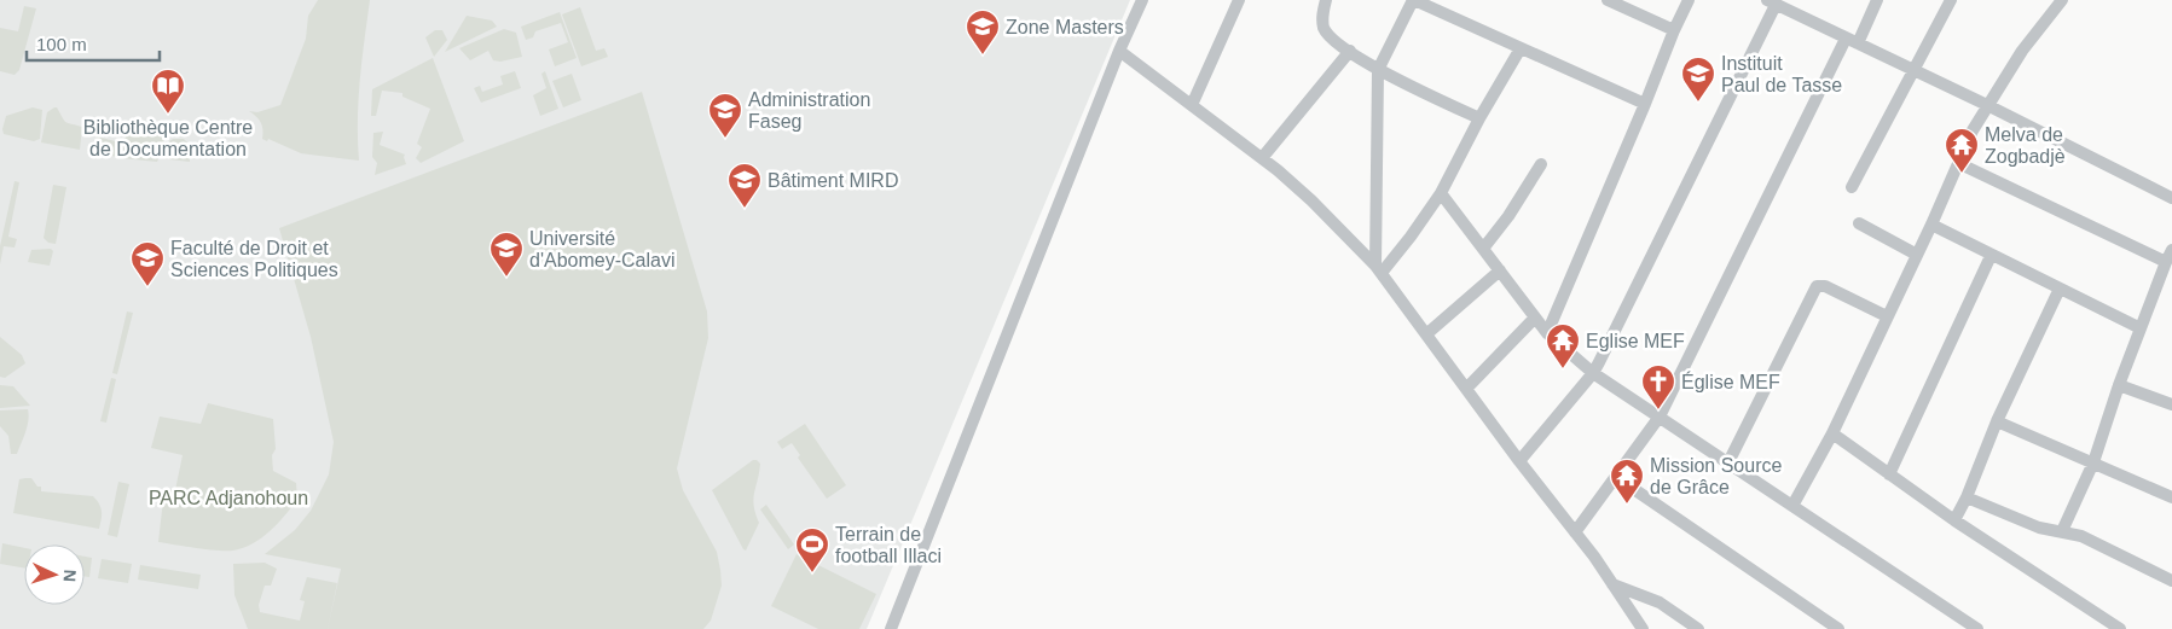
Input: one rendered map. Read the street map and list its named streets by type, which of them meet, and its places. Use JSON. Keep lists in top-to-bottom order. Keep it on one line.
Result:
{"parks":["PARC Adjanohoun"],"places":{"school or university":["Zone Masters","Instituit Paul de Tasse","Administration Faseg","Bâtiment MIRD","Université d'Abomey-Calavi","Faculté de Droit et Sciences Politiques"],"library":["Bibliothèque Centre de Documentation"],"temple":["Melva de Zogbadjè","Eglise MEF","Mission Source de Grâce"],"church":["Église MEF"],"sports":["Terrain de football Illaci"]},"scale_bar":"100 m","north":"right"}
